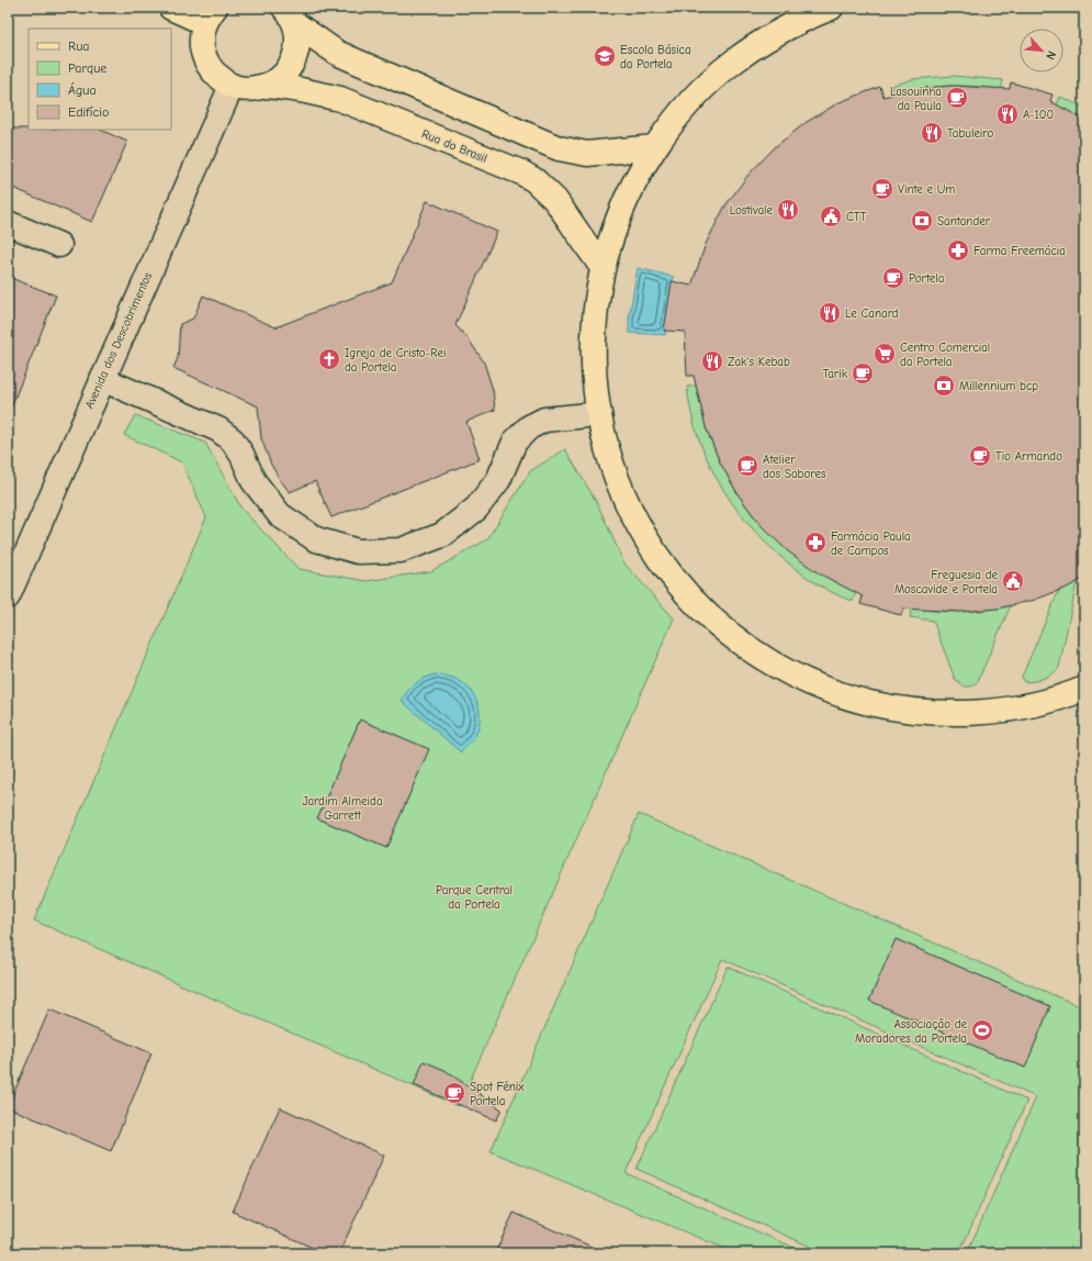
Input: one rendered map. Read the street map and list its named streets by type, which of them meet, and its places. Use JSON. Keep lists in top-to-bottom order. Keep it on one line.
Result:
{"streets":{"main road":["Rua do Brasil"],"street":["Avenida dos Descobrimentos"]},"crossings":[["Rua do Brasil","Avenida dos Descobrimentos"]],"parks":["Jardim Almeida Garrett","Parque Central da Portela"],"places":{"school or university":["Escola Básica da Portela"],"cafe":["Lasouinha da Paula","Vinte e Um","Portela","Tarik","Tio Armando","Atelier dos Sabores","Spot Fénix Portela"],"restaurant":["A-100","Tabuleiro","Lostivale","Le Canard","Zak's Kebab"],"public building":["CTT","Freguesia de Moscavide e Portela"],"bank":["Santander","Millennium bcp"],"pharmacy":["Farma Freemácia","Farmácia Paula de Campos"],"supermarket":["Centro Comercial da Portela"],"church":["Igreja de Cristo-Rei da Portela"],"sports":["Associação de Moradores da Portela"]},"legend":["Rua","Parque","Água","Edifício"],"north":"bottom right"}
